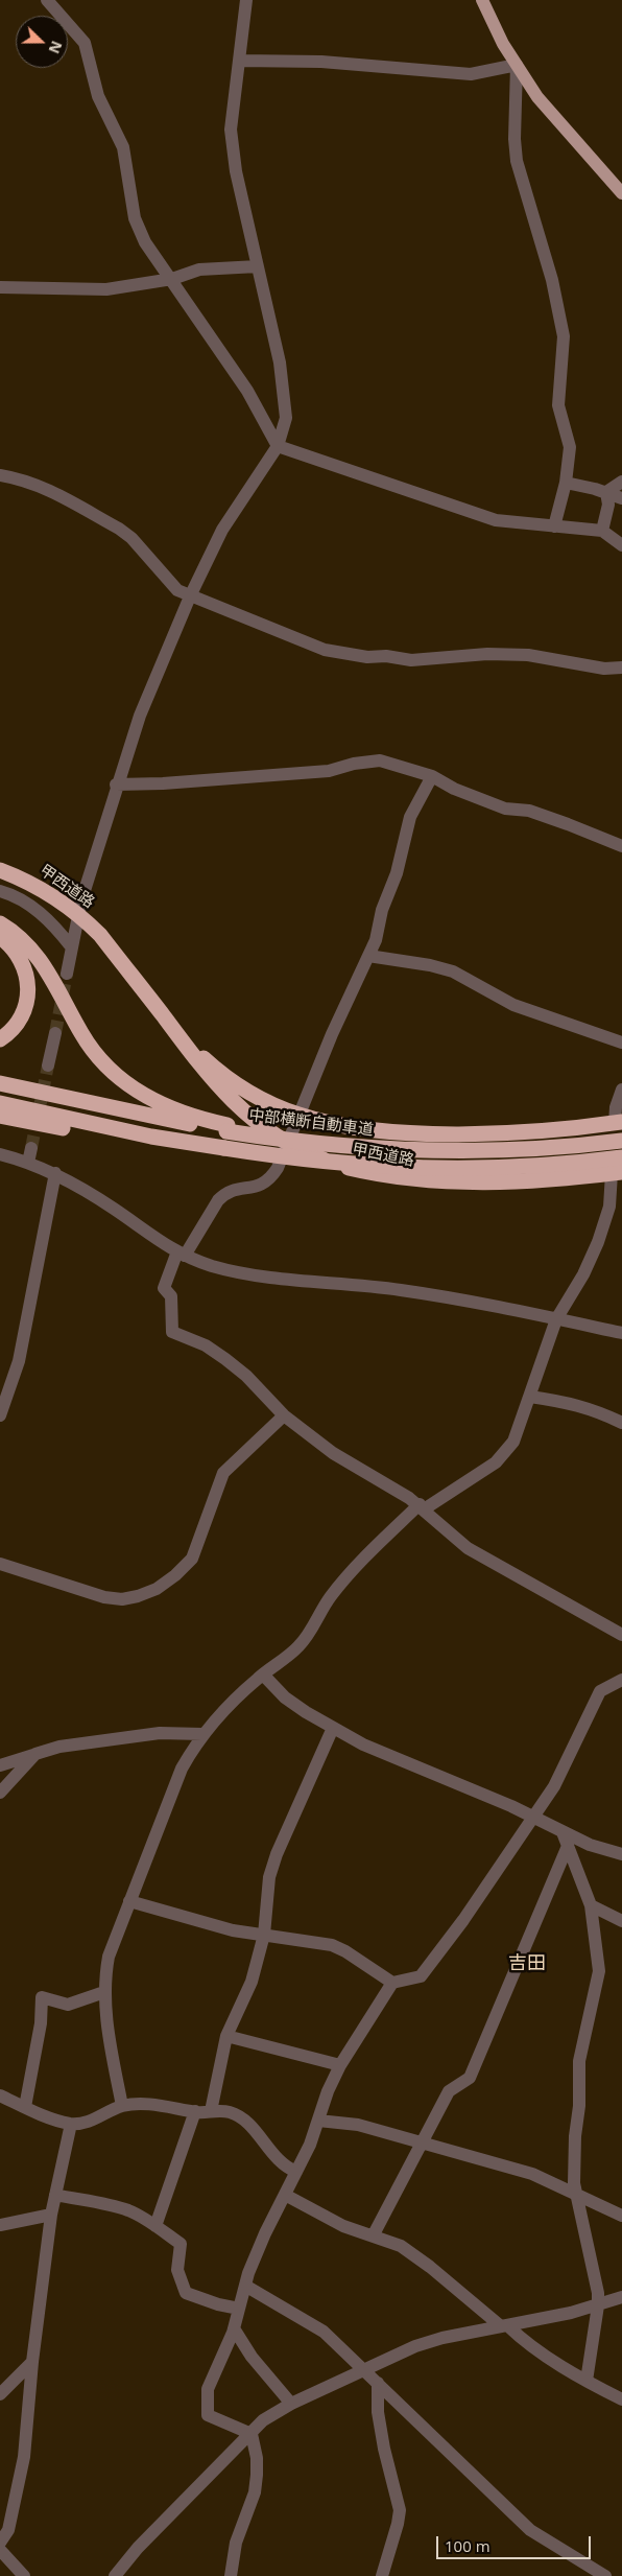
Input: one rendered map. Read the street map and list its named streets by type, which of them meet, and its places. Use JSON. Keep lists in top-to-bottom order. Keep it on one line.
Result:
{"streets":{"highway":["甲西道路","中部横断自動車道"]},"districts":["吉田"],"scale_bar":"100 m","north":"right"}
